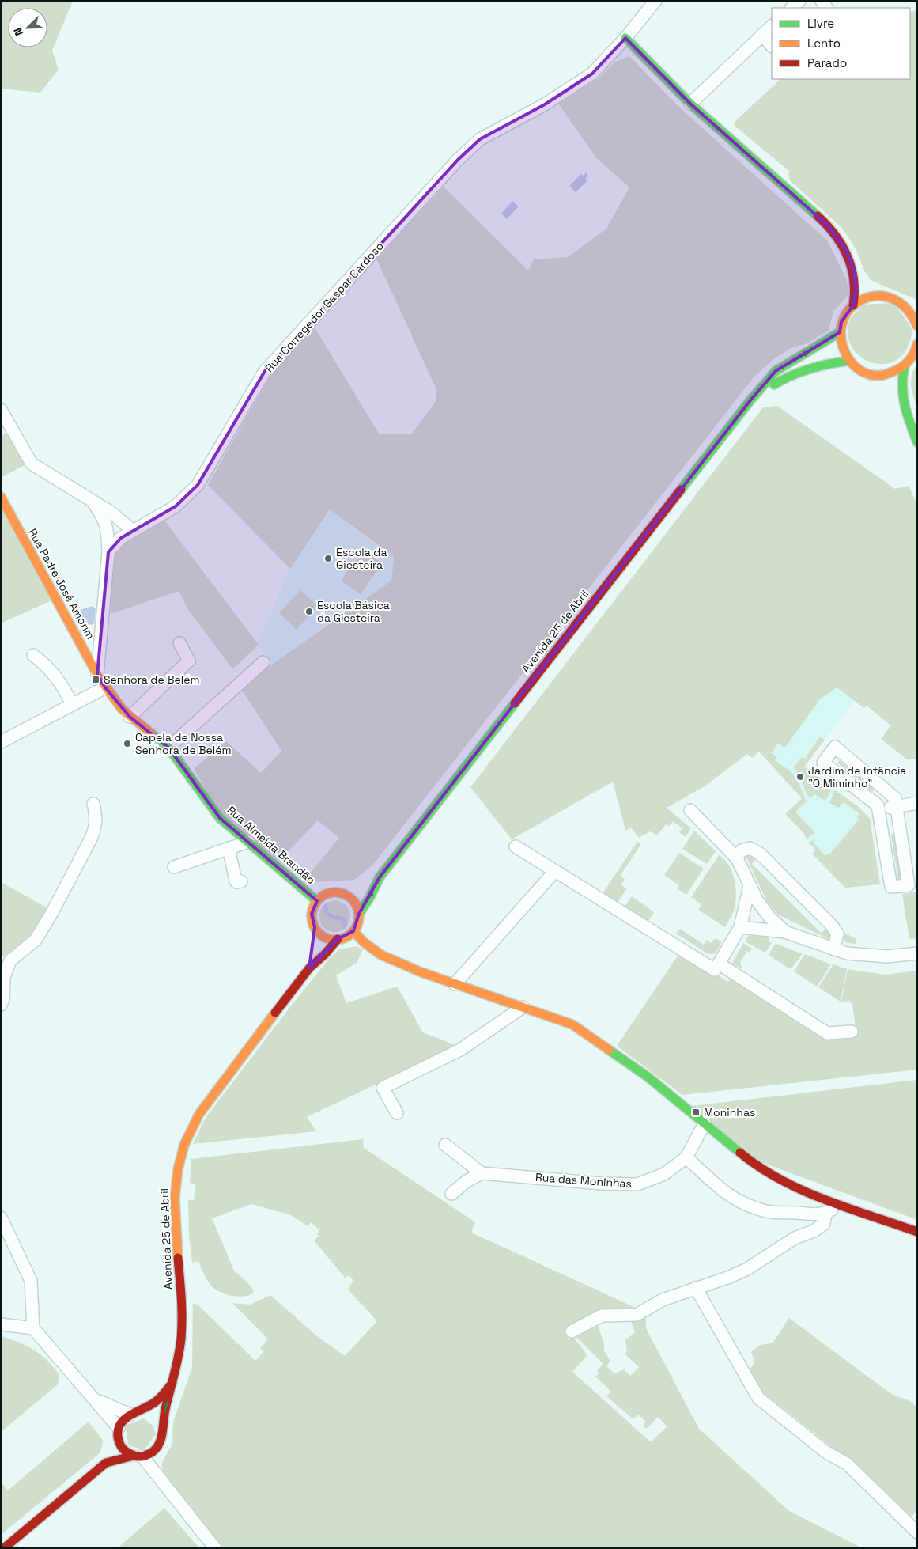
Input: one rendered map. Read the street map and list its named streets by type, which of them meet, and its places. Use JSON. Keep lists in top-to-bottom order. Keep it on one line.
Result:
{"streets":{"main road":["Rua Padre José Amorim","Avenida 25 de Abril","Rua Almeida Brandão"],"street":["Rua Corregedor Gaspar Cardoso","Rua das Moninhas"]},"crossings":[["Rua Padre José Amorim","Rua Almeida Brandão"],["Avenida 25 de Abril","Rua Almeida Brandão"]],"places":{"other":["Escola da Giesteira","Escola Básica da Giesteira","Capela de Nossa Senhora de Belém","Jardim de Infância \"O Miminho\""],"transit":["Senhora de Belém","Moninhas"]},"legend":["Livre","Lento","Parado"],"north":"bottom left"}
